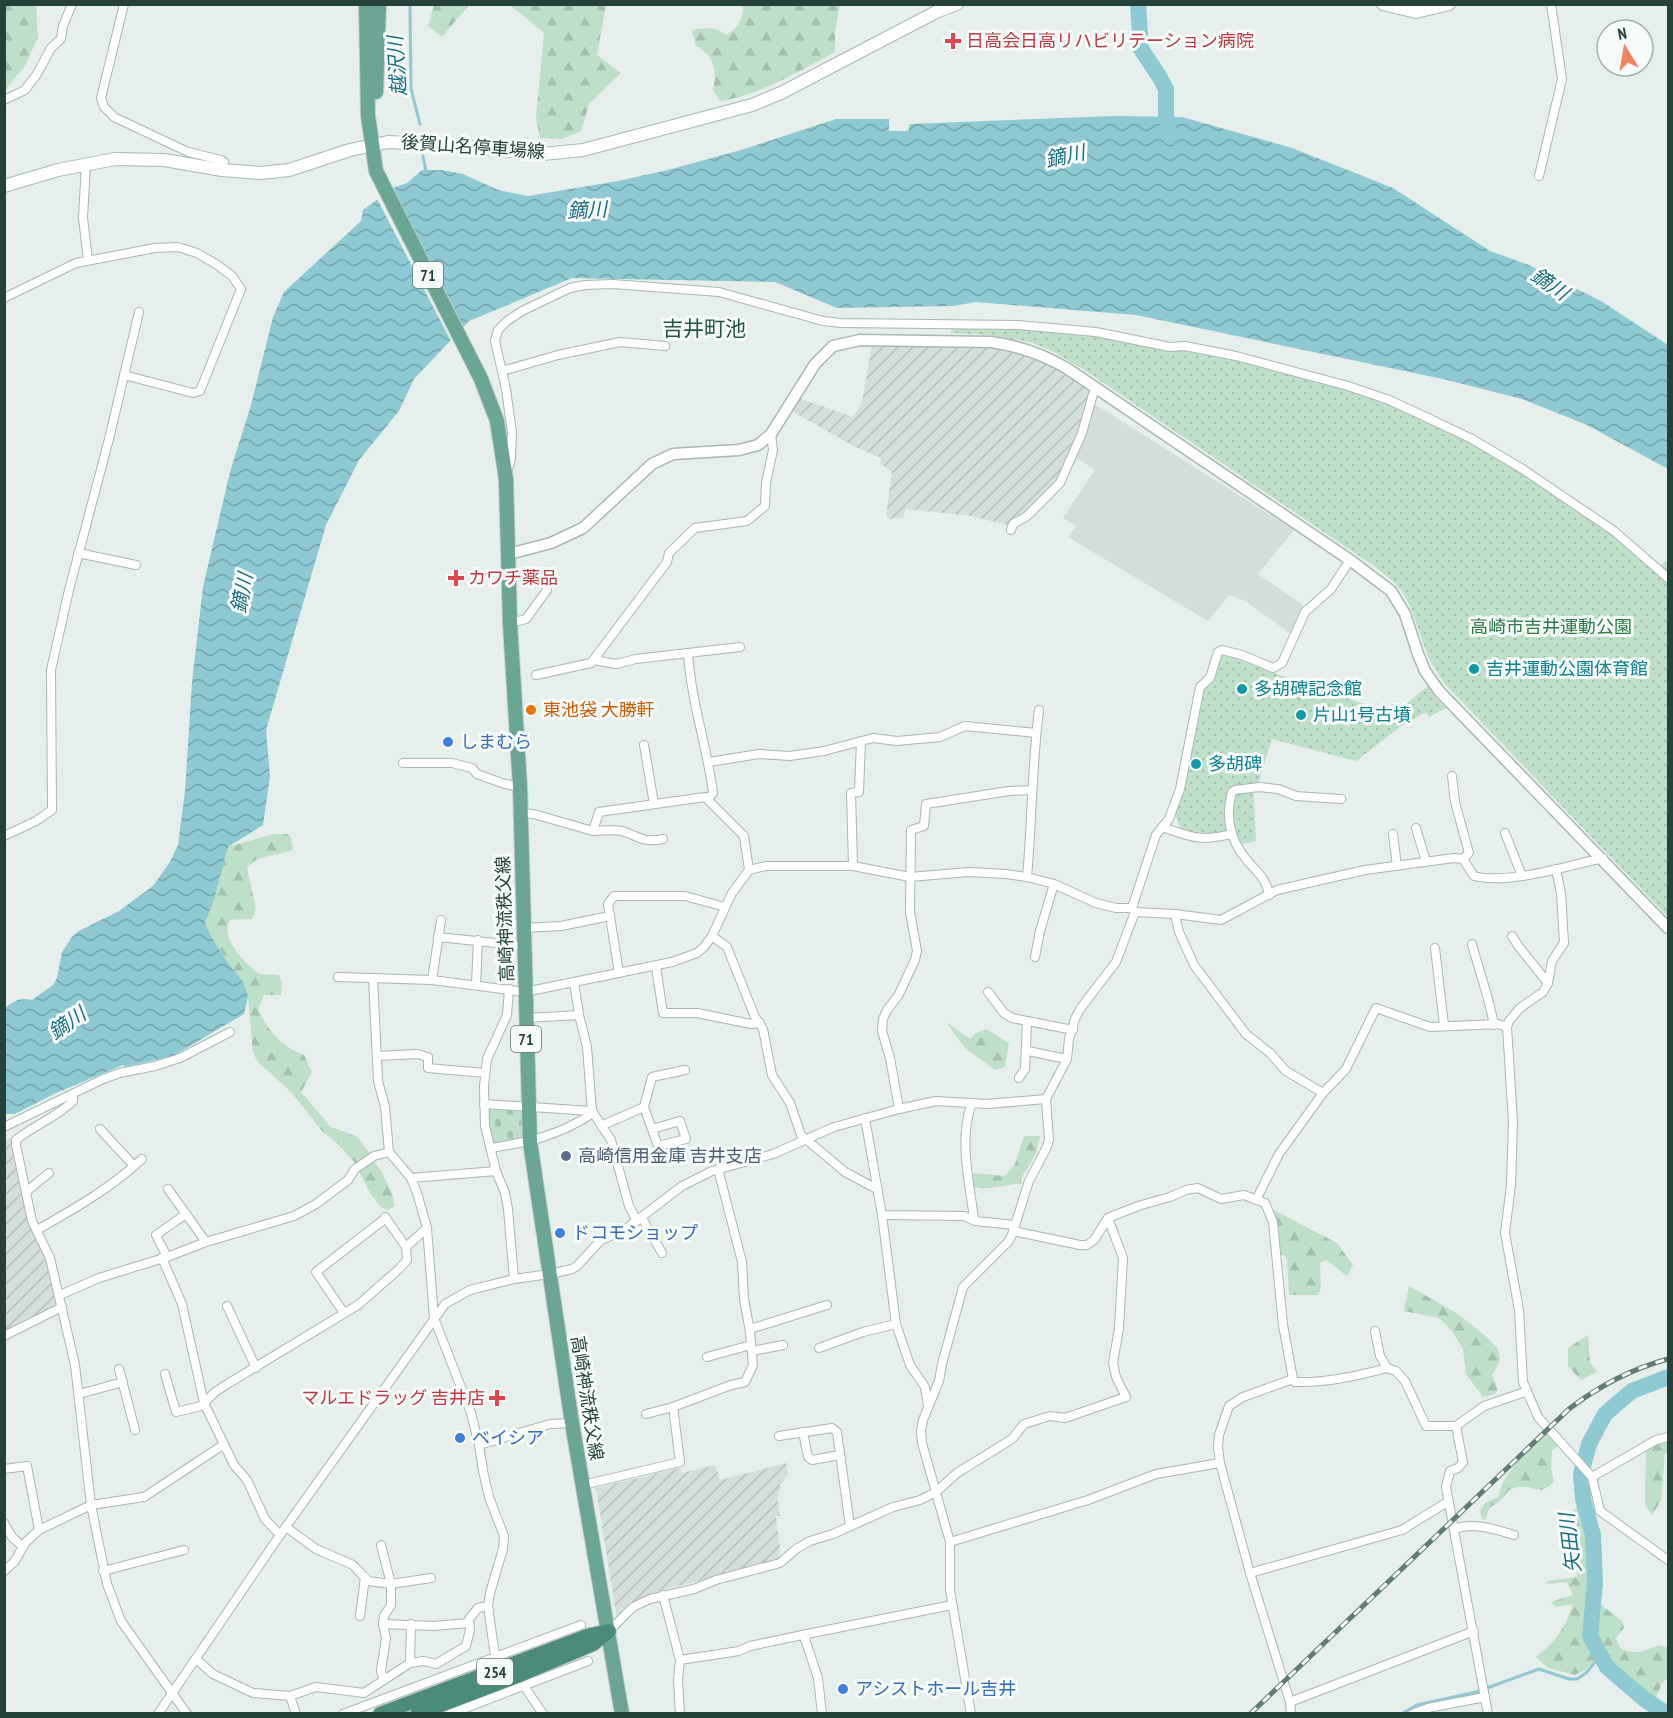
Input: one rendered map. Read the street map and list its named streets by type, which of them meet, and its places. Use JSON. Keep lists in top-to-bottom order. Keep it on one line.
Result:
{"streets":{"highway":["254"],"main road":["後賀山名停車場線","71","高崎神流秩父線"]},"crossings":[["後賀山名停車場線","高崎神流秩父線"],["高崎神流秩父線","254"]],"districts":["吉井町池"],"water":["越沢川","鏑川","矢田川"],"parks":["高崎市吉井運動公園"],"places":{"health":["日高会日高リハビリテーション病院","カワチ薬品","マルエドラッグ 吉井店"],"other":["吉井運動公園体育館","多胡碑記念館","東池袋 大勝軒","片山1号古墳","しまむら","多胡碑","高崎信用金庫 吉井支店","ドコモショップ","ベイシア","アシストホール吉井"]},"north":"top"}
